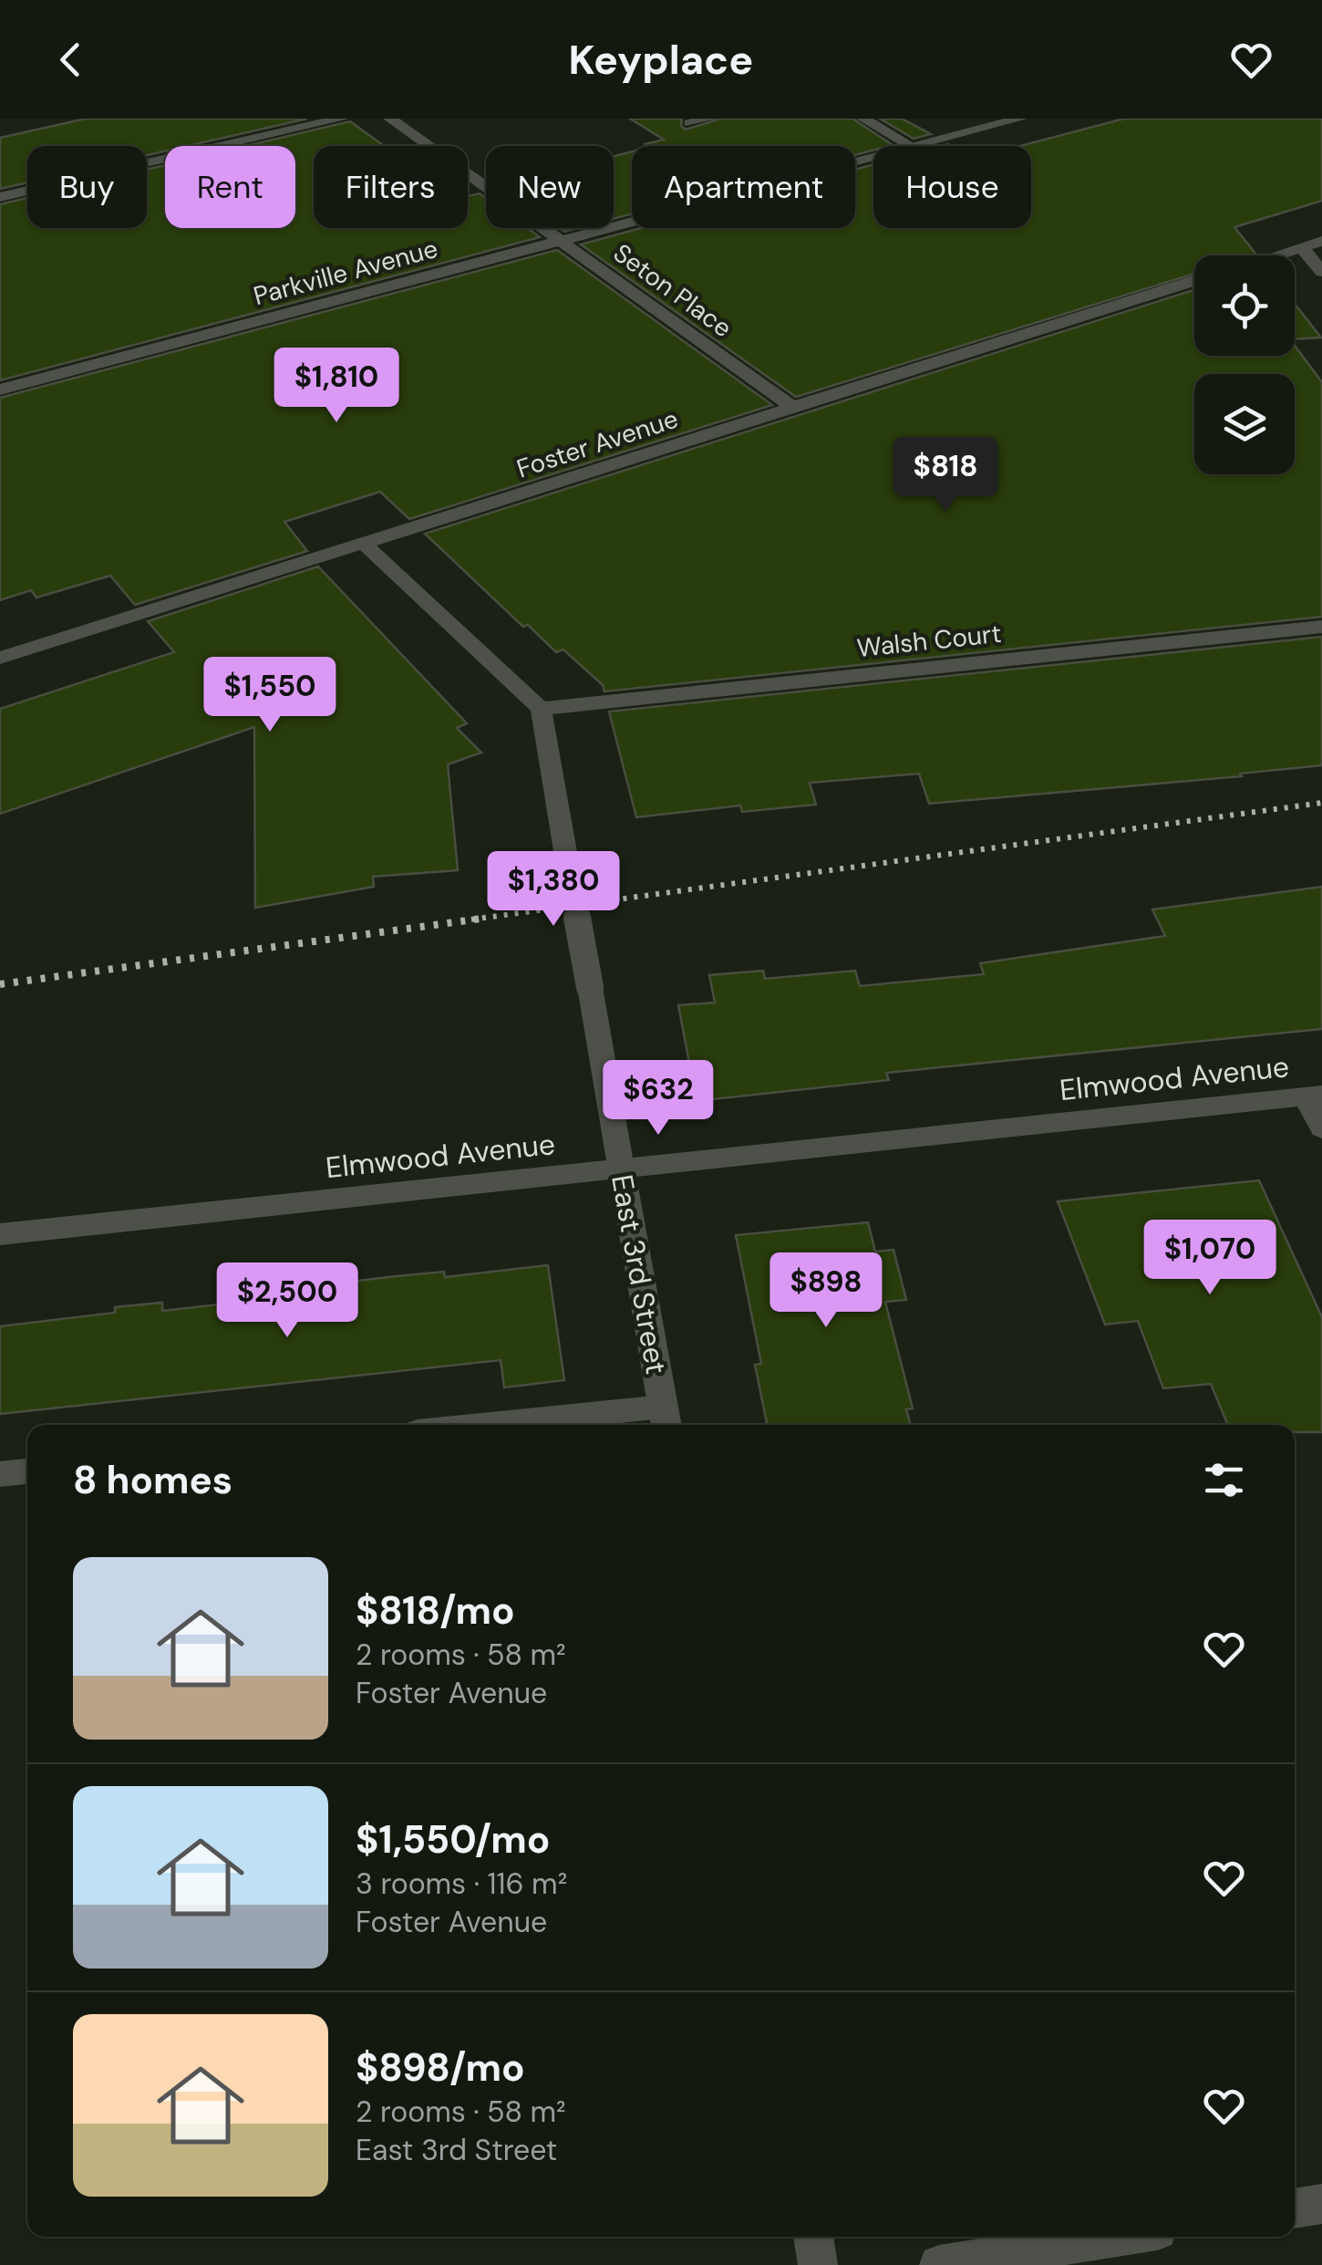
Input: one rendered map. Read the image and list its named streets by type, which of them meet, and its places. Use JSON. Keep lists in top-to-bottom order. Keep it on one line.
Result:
{"streets":{"street":["Parkville Avenue","Seton Place","Foster Avenue","Walsh Court","Elmwood Avenue","East 3rd Street"]},"crossings":[["Parkville Avenue","Seton Place"],["Seton Place","Foster Avenue"],["Walsh Court","East 3rd Street"],["Elmwood Avenue","East 3rd Street"]],"page":{"header":"Keyplace","chip":["Buy","Rent","Filters","New","Apartment","House"],"price":["$1,810","$818","$1,550","$1,380","$632","$1,070","$898","$2,500"],"heading":"8 homes","list":[{"name":"$818/mo","note":"2 rooms · 58 m² · Foster Avenue"},{"name":"$1,550/mo","note":"3 rooms · 116 m² · Foster Avenue"},{"name":"$898/mo","note":"2 rooms · 58 m² · East 3rd Street"}]}}
